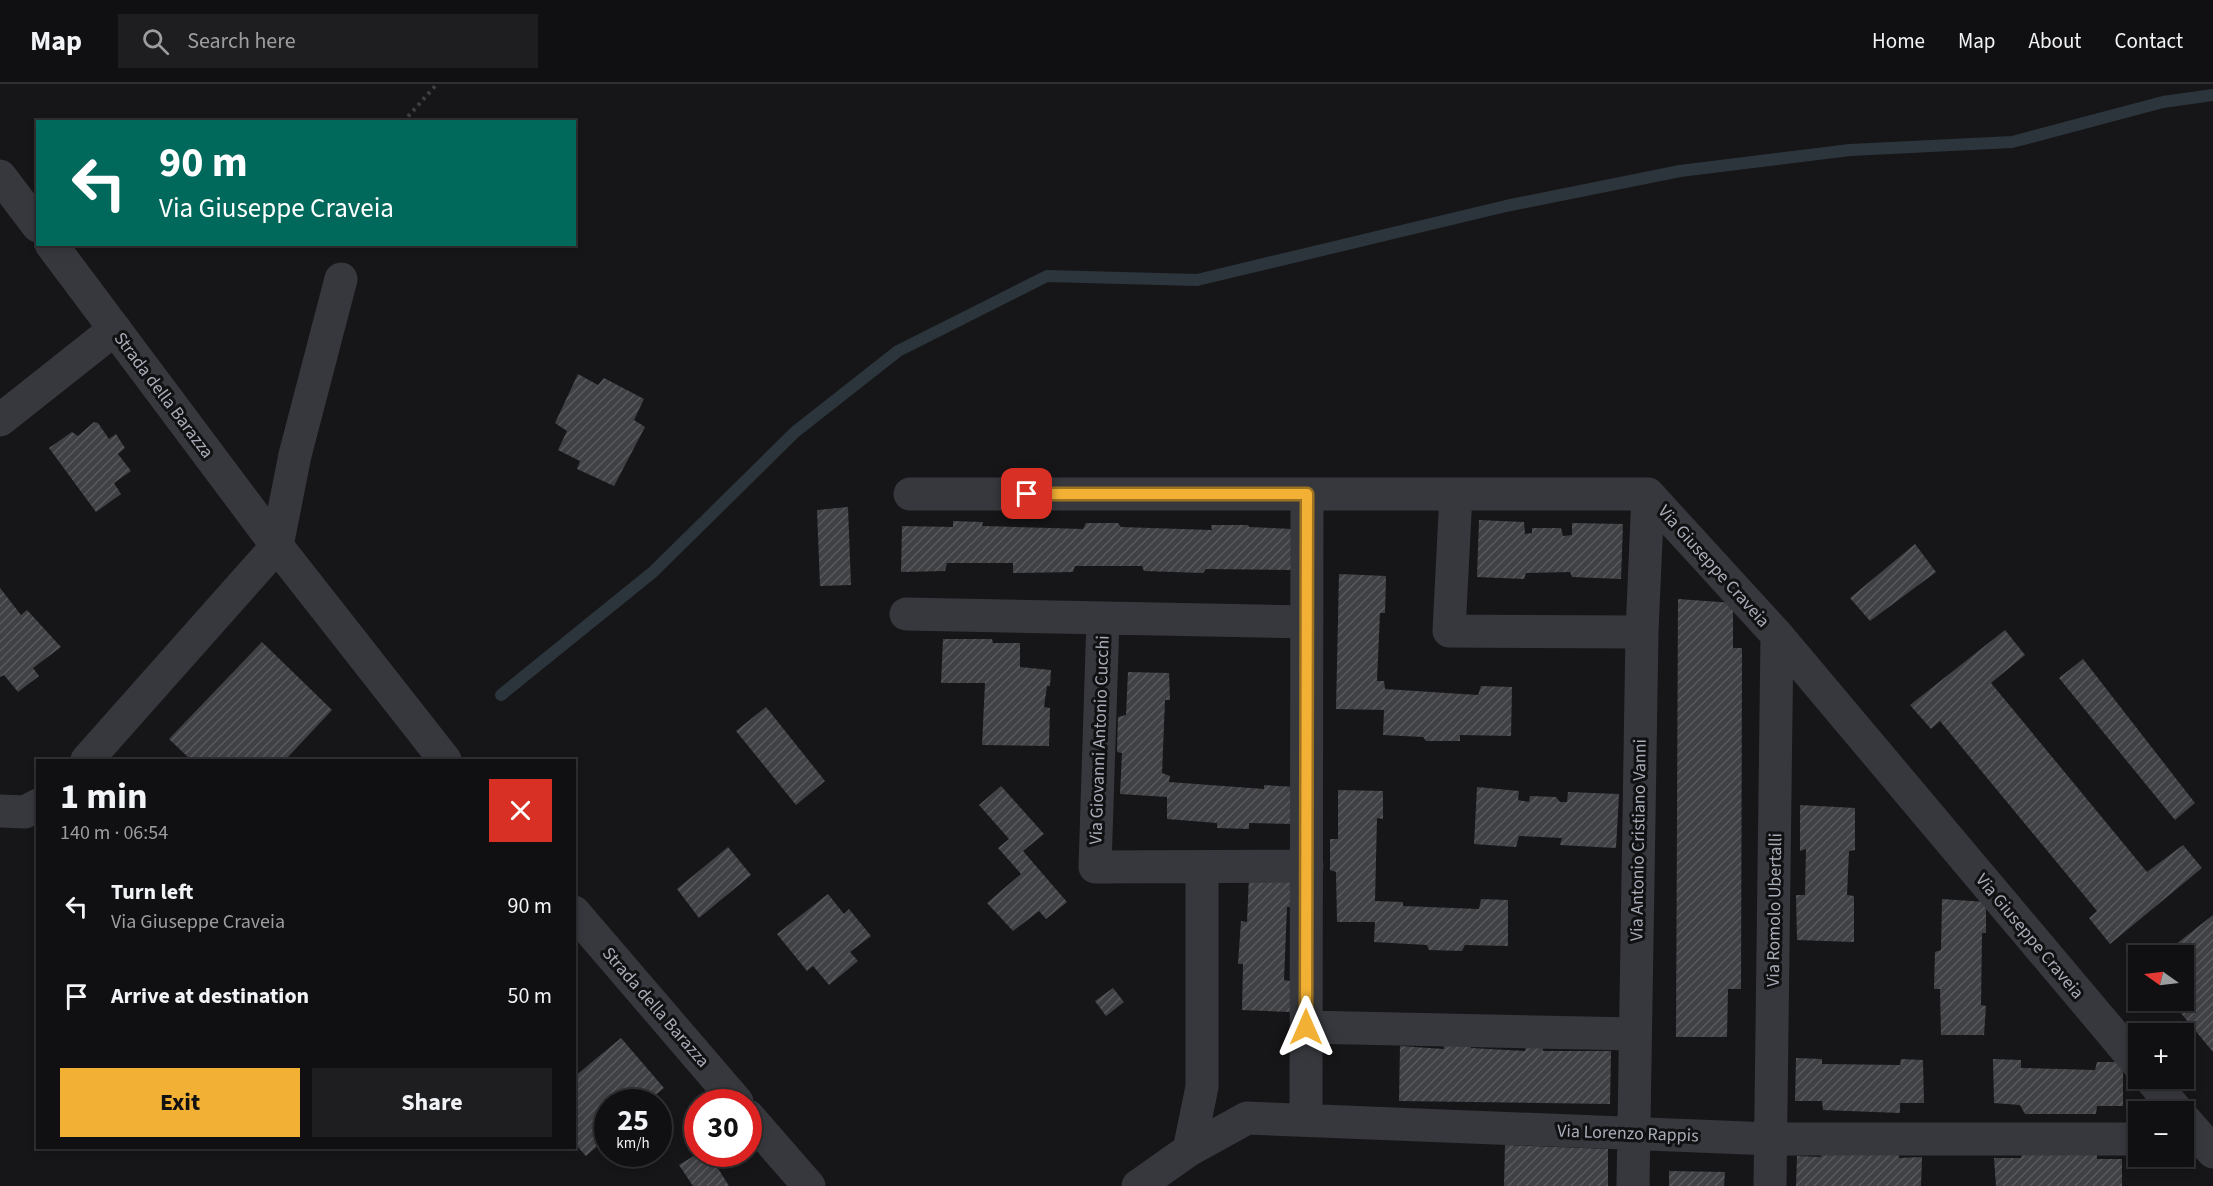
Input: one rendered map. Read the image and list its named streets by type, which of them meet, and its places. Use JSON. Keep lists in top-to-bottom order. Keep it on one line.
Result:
{"streets":{"street":["Strada della Barazza","Via Giuseppe Craveia","Via Giovanni Antonio Cucchi","Via Antonio Cristiano Vanni","Via Romolo Ubertalli","Via Lorenzo Rappis"]},"crossings":[["Via Giuseppe Craveia","Via Antonio Cristiano Vanni"],["Via Giuseppe Craveia","Via Romolo Ubertalli"],["Via Antonio Cristiano Vanni","Via Lorenzo Rappis"],["Via Romolo Ubertalli","Via Lorenzo Rappis"]],"north":"left","page":{"header":"Map","search":"Search here","nav":["Home","Map","About","Contact"],"turn":["90 m","Via Giuseppe Craveia"],"heading":["1 min","140 m · 06:54"],"list":[{"name":"Turn left","note":"Via Giuseppe Craveia","value":"90 m"},{"name":"Arrive at destination","value":"50 m"}],"map_buttons":["+","−"],"buttons":["Exit","Share"],"speed":"25 km/h","limit":"30"}}
